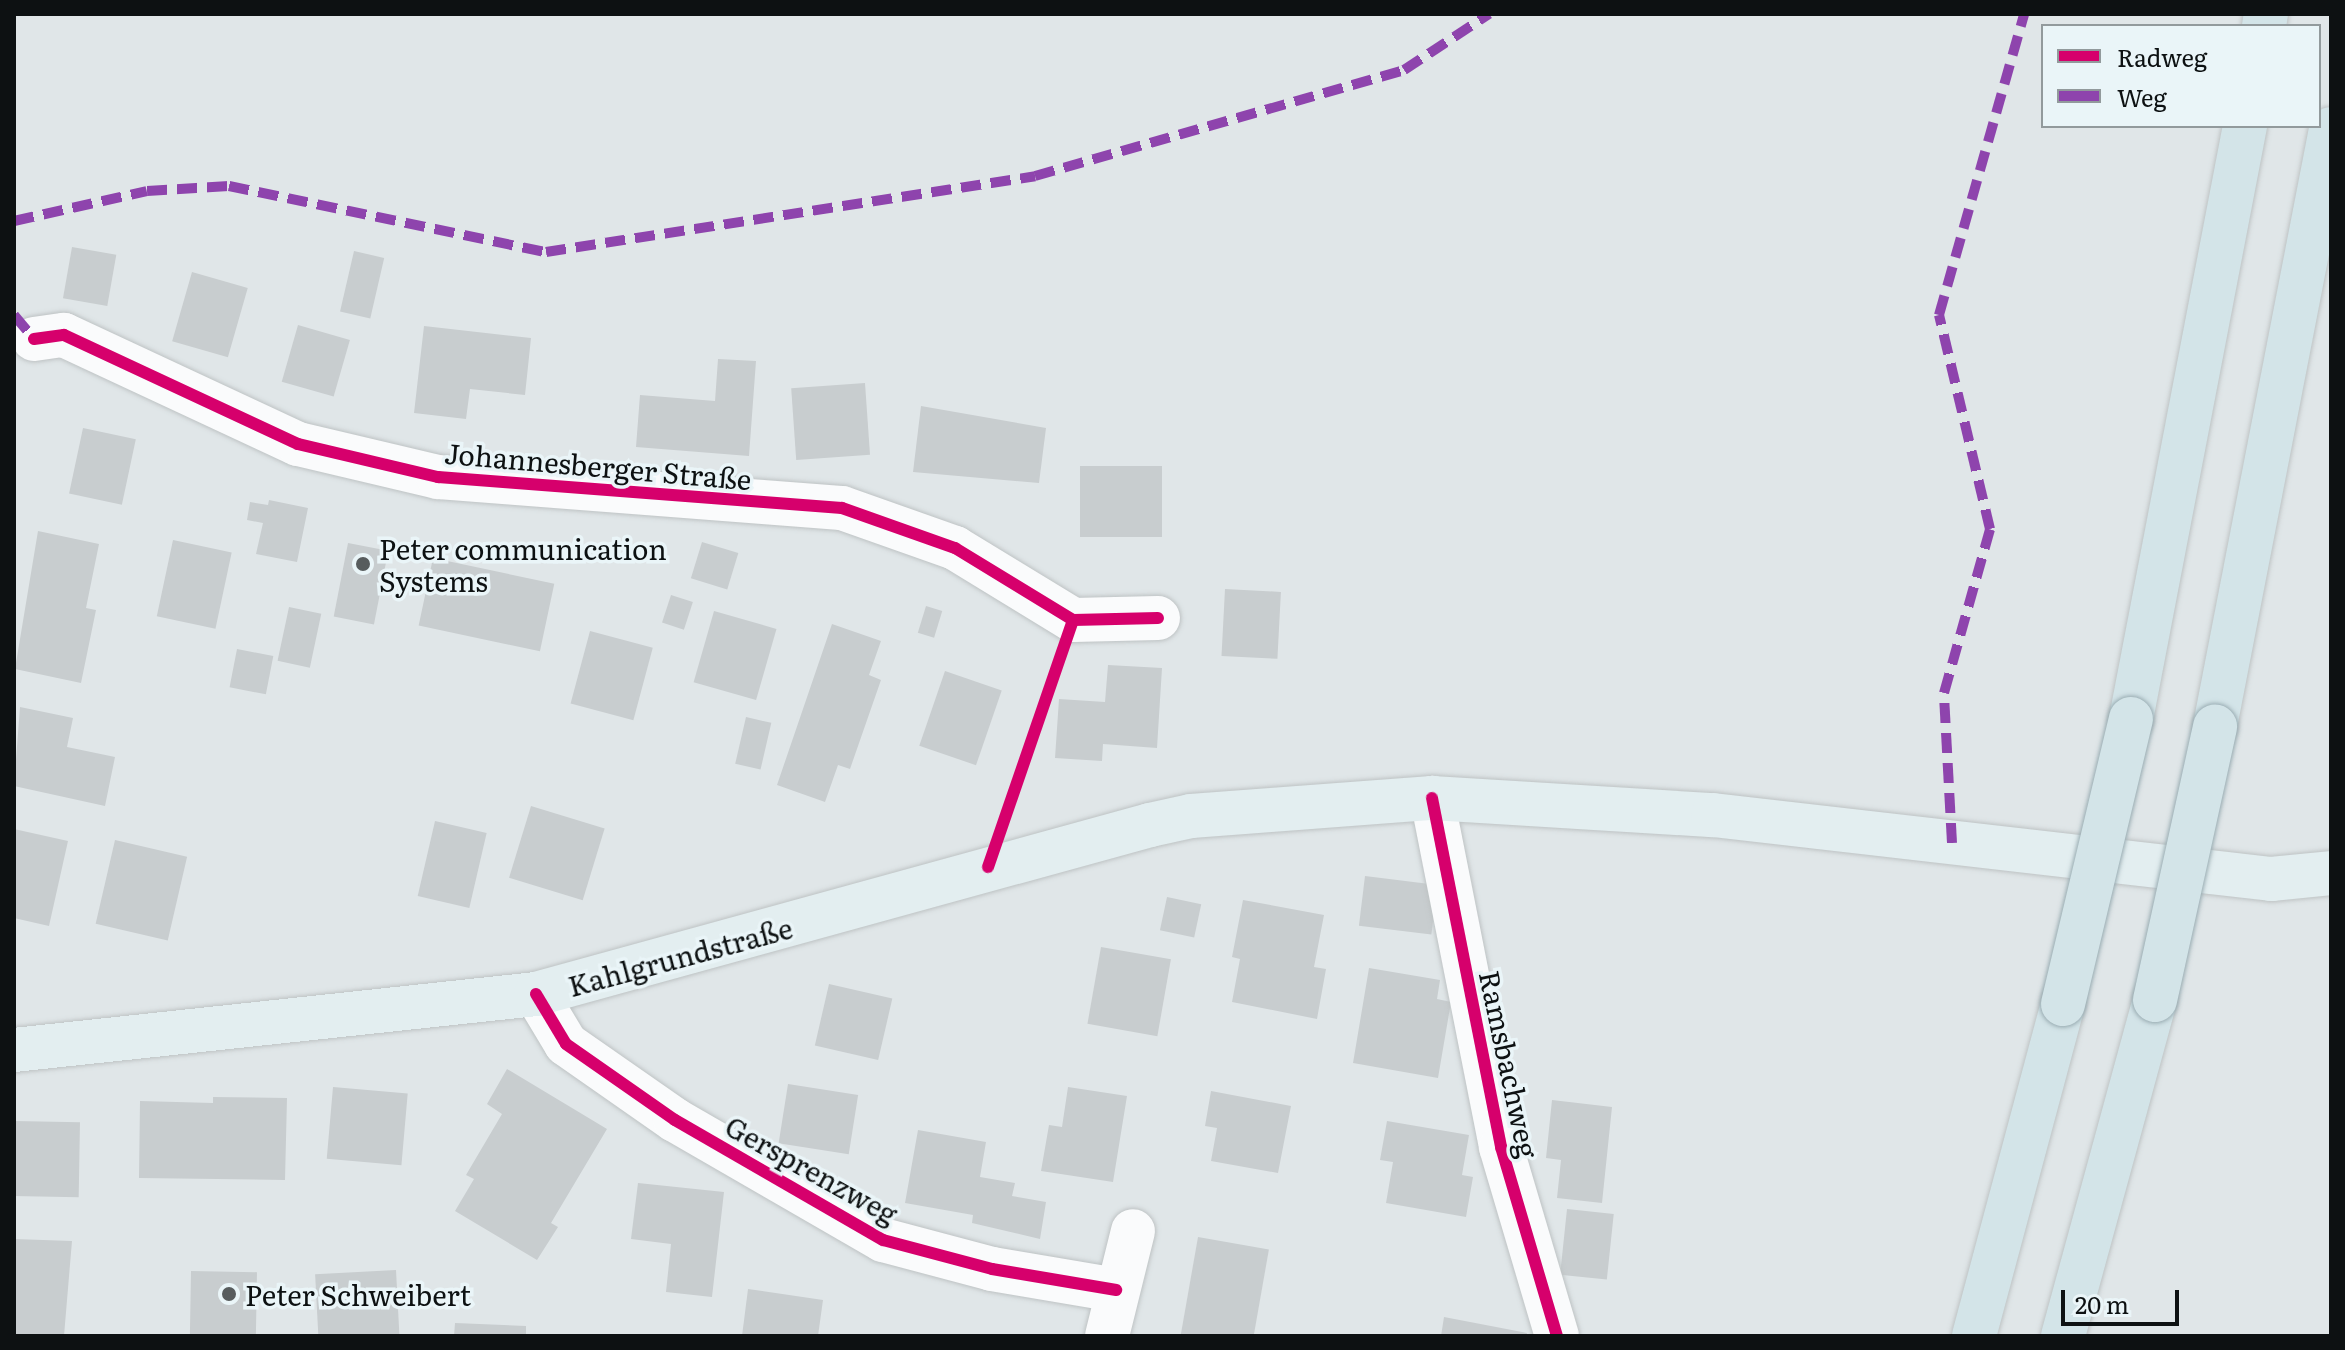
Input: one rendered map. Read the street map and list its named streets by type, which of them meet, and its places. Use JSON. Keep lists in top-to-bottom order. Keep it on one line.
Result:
{"streets":{"main road":["Kahlgrundstraße"],"street":["Johannesberger Straße","Ramsbachweg","Gersprenzweg"]},"crossings":[["Kahlgrundstraße","Ramsbachweg"],["Kahlgrundstraße","Gersprenzweg"]],"places":["Peter communication Systems","Peter Schweibert"],"legend":["Radweg","Weg"],"scale_bar":"20 m"}
